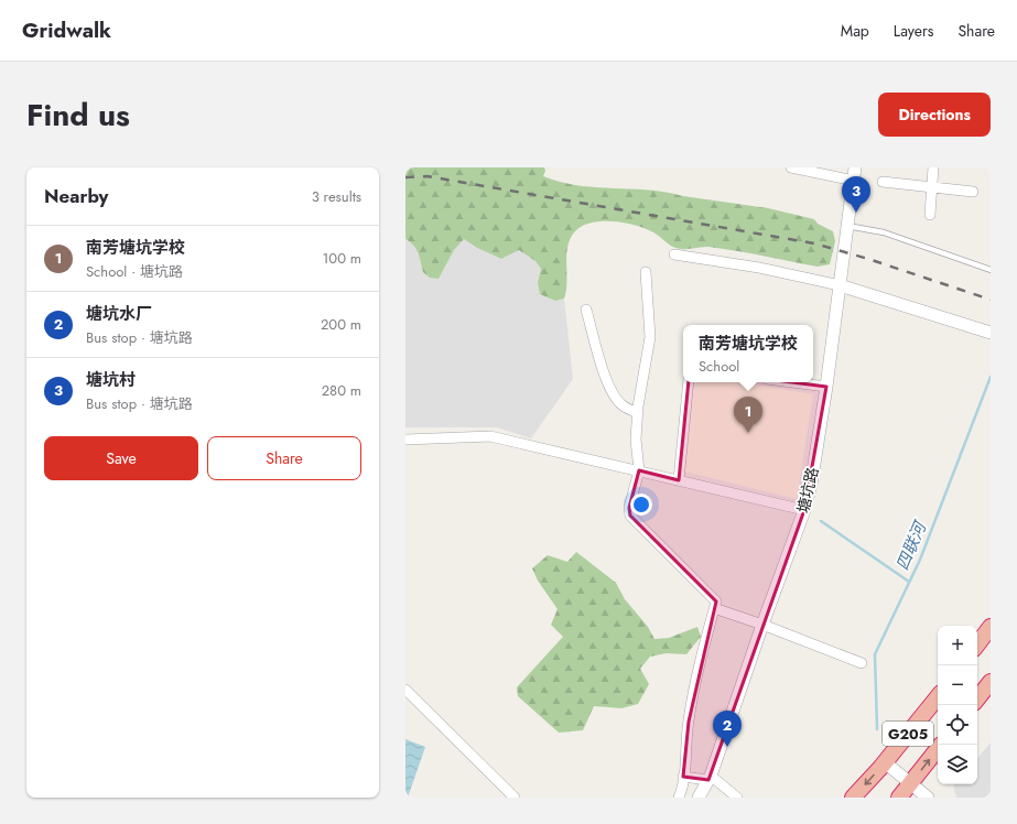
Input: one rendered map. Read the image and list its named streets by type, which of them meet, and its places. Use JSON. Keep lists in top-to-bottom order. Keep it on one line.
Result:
{"streets":{"highway":["G205"],"street":["塘坑路"]},"water":["四联河"],"page":{"header":"Gridwalk","nav":["Map","Layers","Share"],"title":"Find us","buttons":["Directions",["Save","Share"]],"heading":["Nearby","3 results"],"pins":["3","1","2"],"list":[{"mark":"1","name":"南芳塘坑学校","note":"School · 塘坑路","value":"100 m"},{"mark":"2","name":"塘坑水厂","note":"Bus stop · 塘坑路","value":"200 m"},{"mark":"3","name":"塘坑村","note":"Bus stop · 塘坑路","value":"280 m"}],"popup":["南芳塘坑学校","School"],"map_buttons":["+","−"]}}
